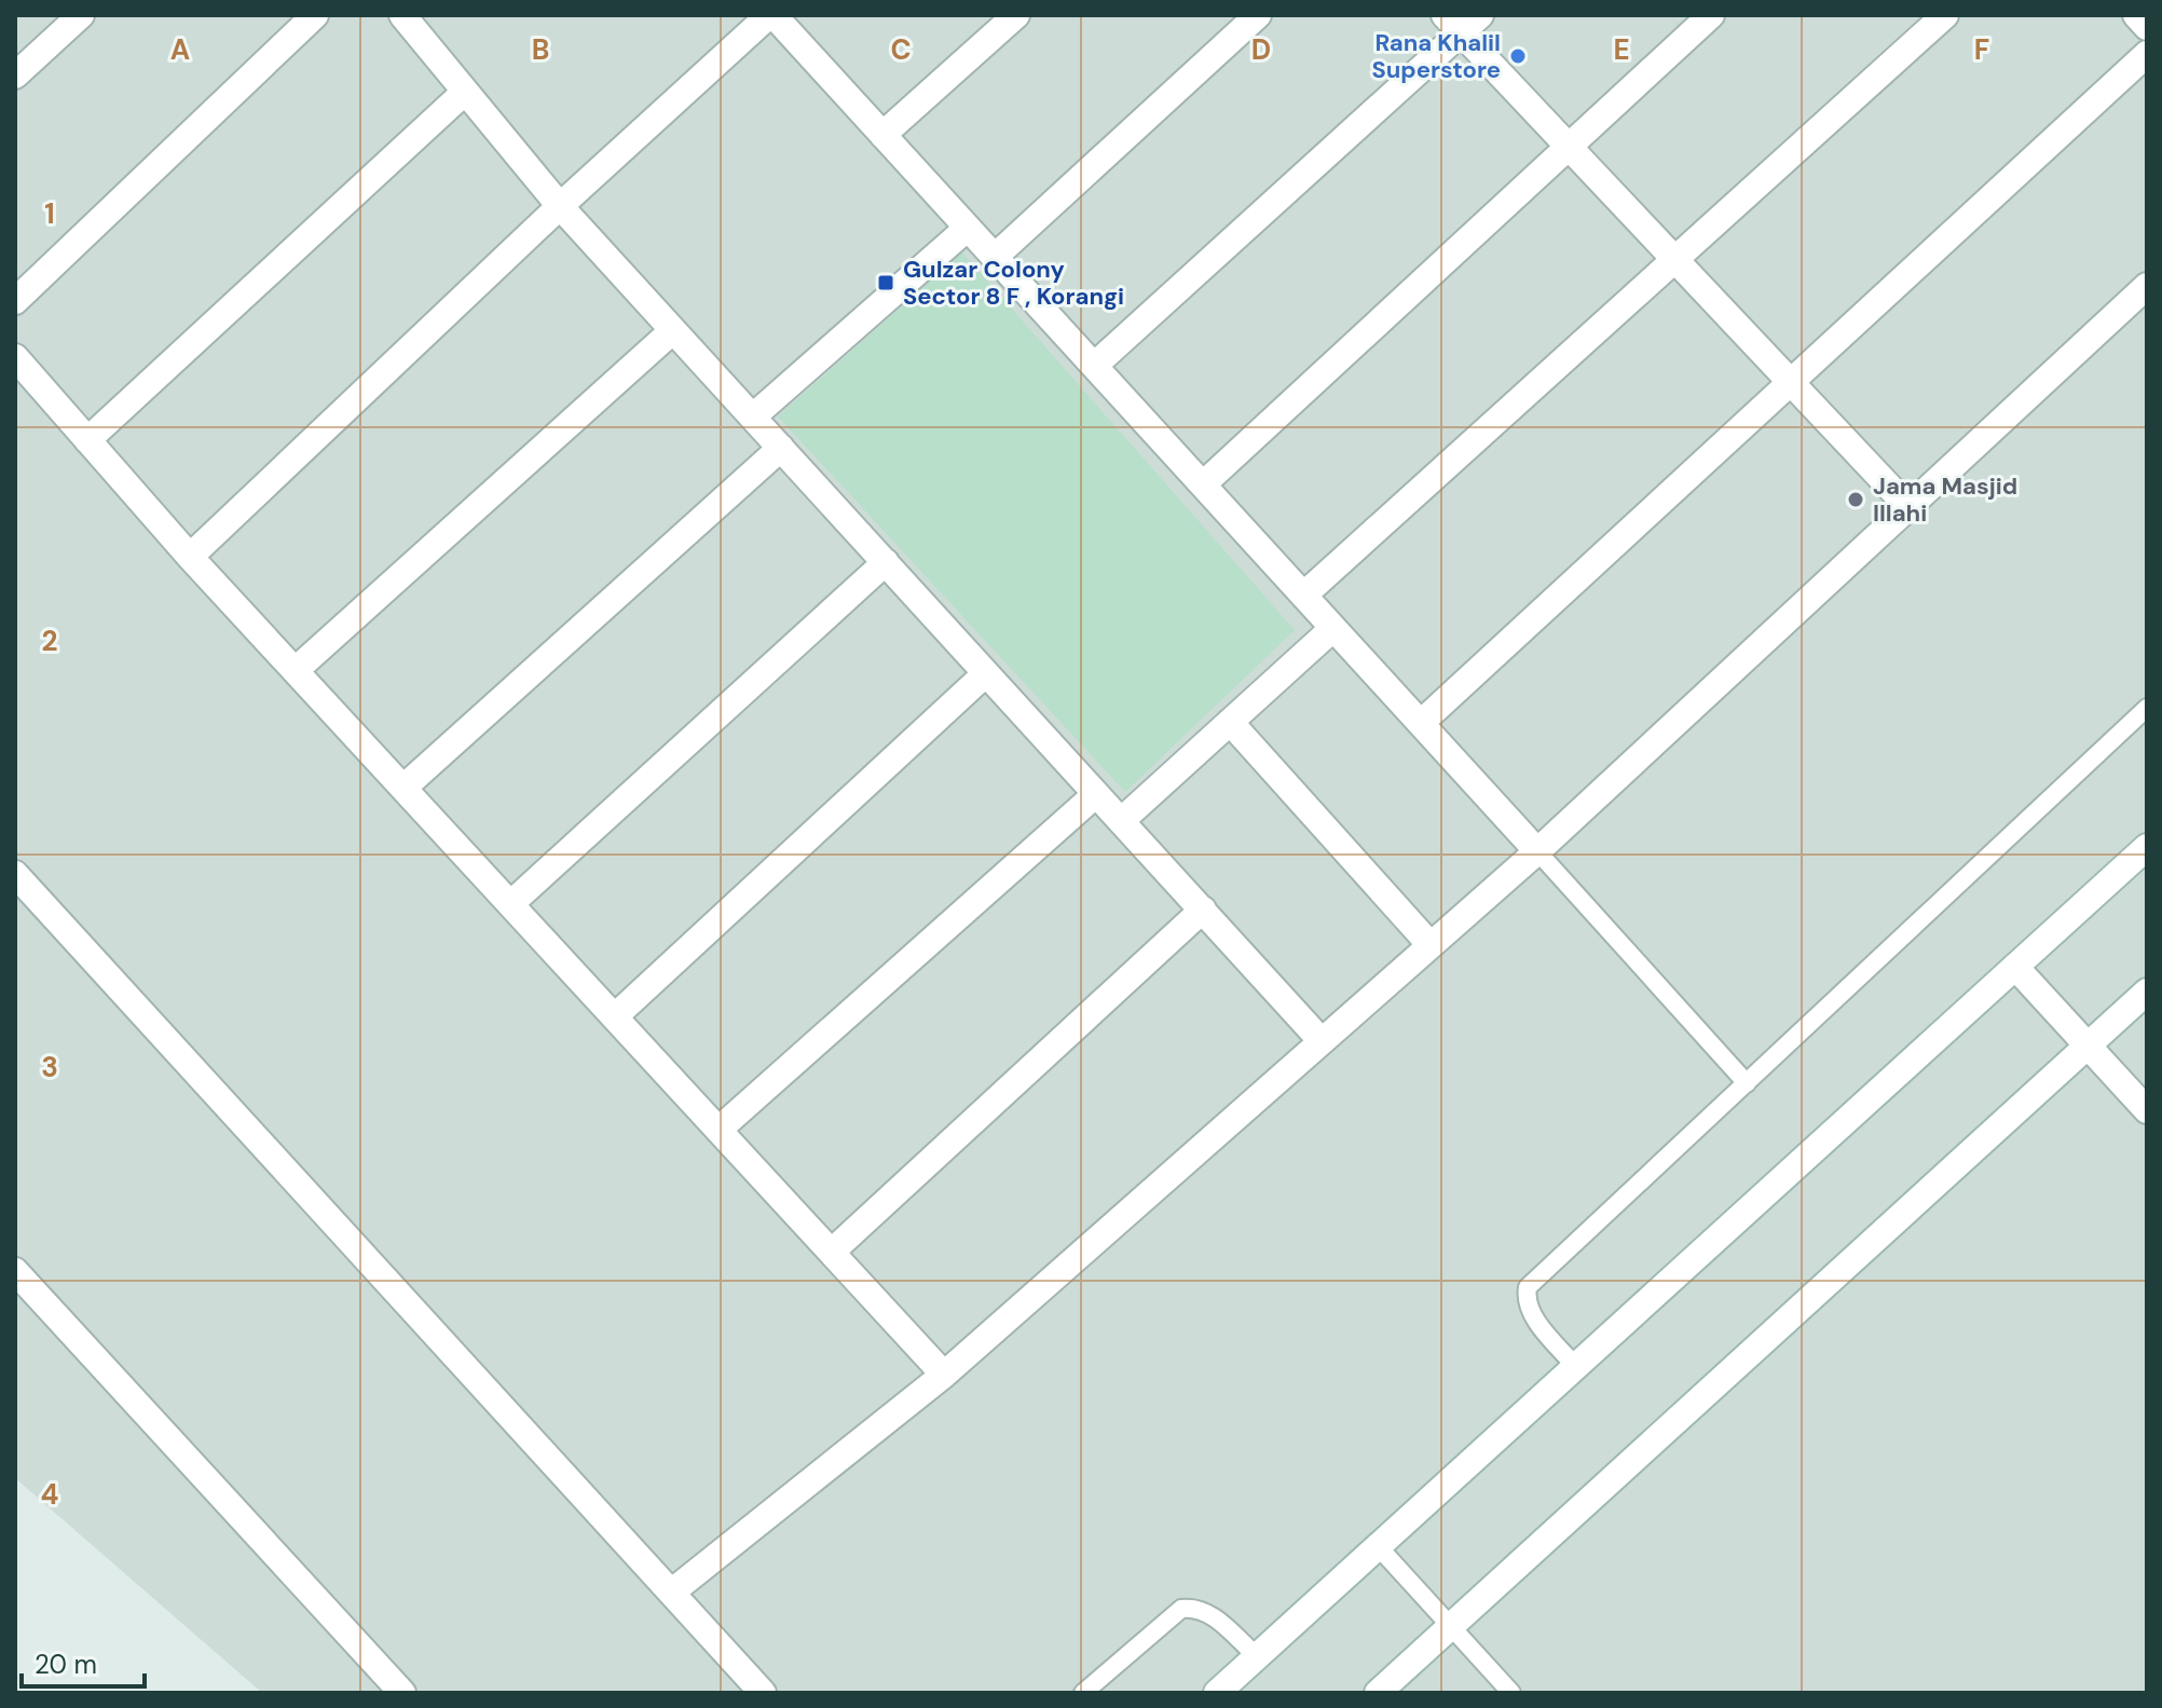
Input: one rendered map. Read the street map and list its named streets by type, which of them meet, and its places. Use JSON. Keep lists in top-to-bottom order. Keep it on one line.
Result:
{"places":{"other":["Rana Khalil Superstore","Jama Masjid Illahi"],"transit":["Gulzar Colony Sector 8 F , Korangi"]},"scale_bar":"20 m","grid":{"columns":["A","B","C","D","E","F"],"rows":["1","2","3","4"]}}
